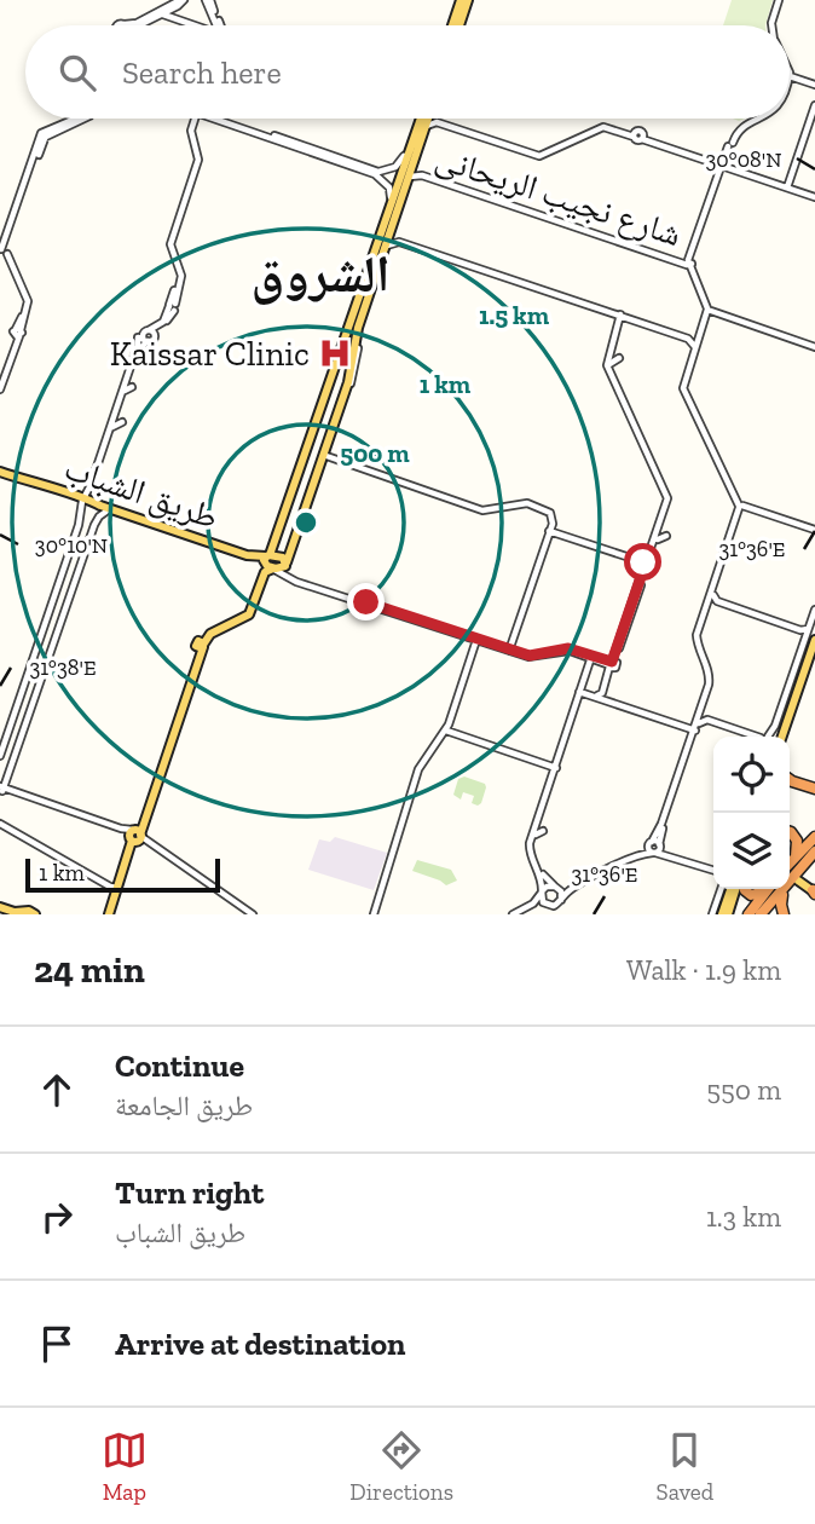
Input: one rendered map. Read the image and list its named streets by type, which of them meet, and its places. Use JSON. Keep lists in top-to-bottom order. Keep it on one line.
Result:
{"streets":{"main road":["طريق الشباب"],"street":["شارع نجيب الريحانى"]},"districts":["الشروق"],"places":{"hospital":["Kaissar Clinic"]},"scale_bar":"1 km","page":{"search":"Search here","scale":"1 km","heading":["24 min","Walk · 1.9 km"],"list":[["Continue","طريق الجامعة","550 m"],["Turn right","طريق الشباب","1.3 km"],"Arrive at destination"],"nav":["Map","Directions","Saved"]},"coordinates":["30°08'N","30°10'N","31°36'E","31°38'E"],"rings":["1.5 km","1 km","500 m"]}
